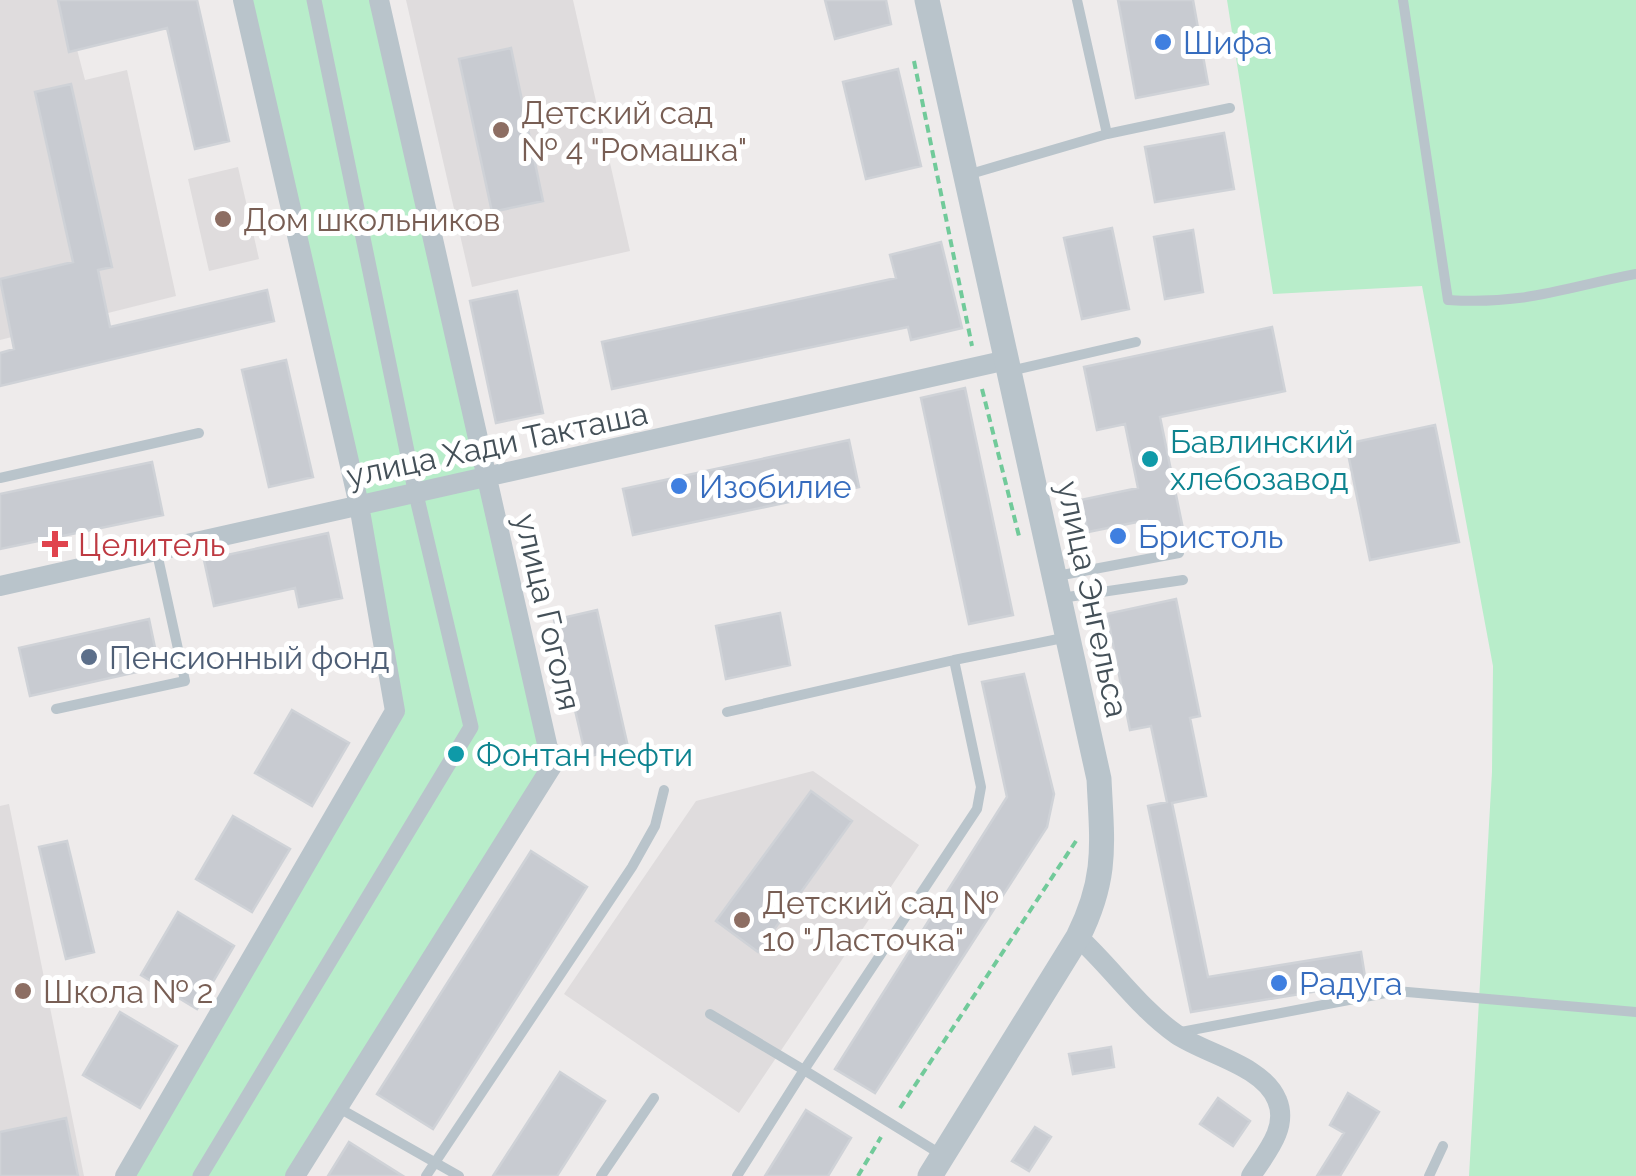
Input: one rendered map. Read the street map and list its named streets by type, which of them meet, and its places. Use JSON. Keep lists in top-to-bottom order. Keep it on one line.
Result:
{"streets":{"street":["улица Хади Такташа","улица Энгельса","улица Гоголя"]},"crossings":[["улица Хади Такташа","улица Энгельса"],["улица Хади Такташа","улица Гоголя"]],"places":{"other":["Шифа","Детский сад № 4 \"Ромашка\"","Дом школьников","Бавлинский хлебозавод","Изобилие","Бристоль","Пенсионный фонд","Фонтан нефти","Детский сад № 10 \"Ласточка\"","Радуга","Школа № 2"],"health":["Целитель"]}}
